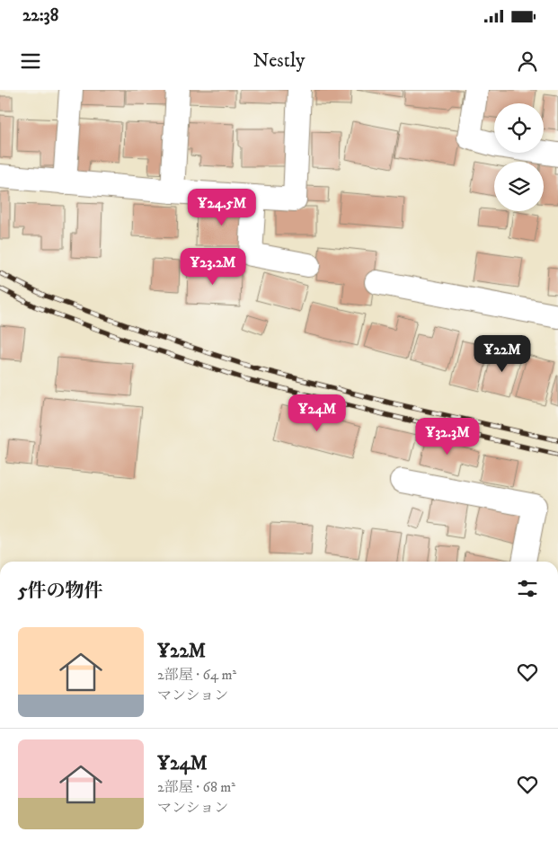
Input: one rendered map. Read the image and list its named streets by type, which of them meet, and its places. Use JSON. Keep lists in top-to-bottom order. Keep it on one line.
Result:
{"page":{"status":"22:38","header":"Nestly","price":["¥24.5M","¥23.2M","¥22M","¥24M","¥32.3M"],"heading":"5件の物件","list":[{"name":"¥22M","note":"2部屋 · 64 m² · マンション"},{"name":"¥24M","note":"2部屋 · 68 m² · マンション"}]}}
